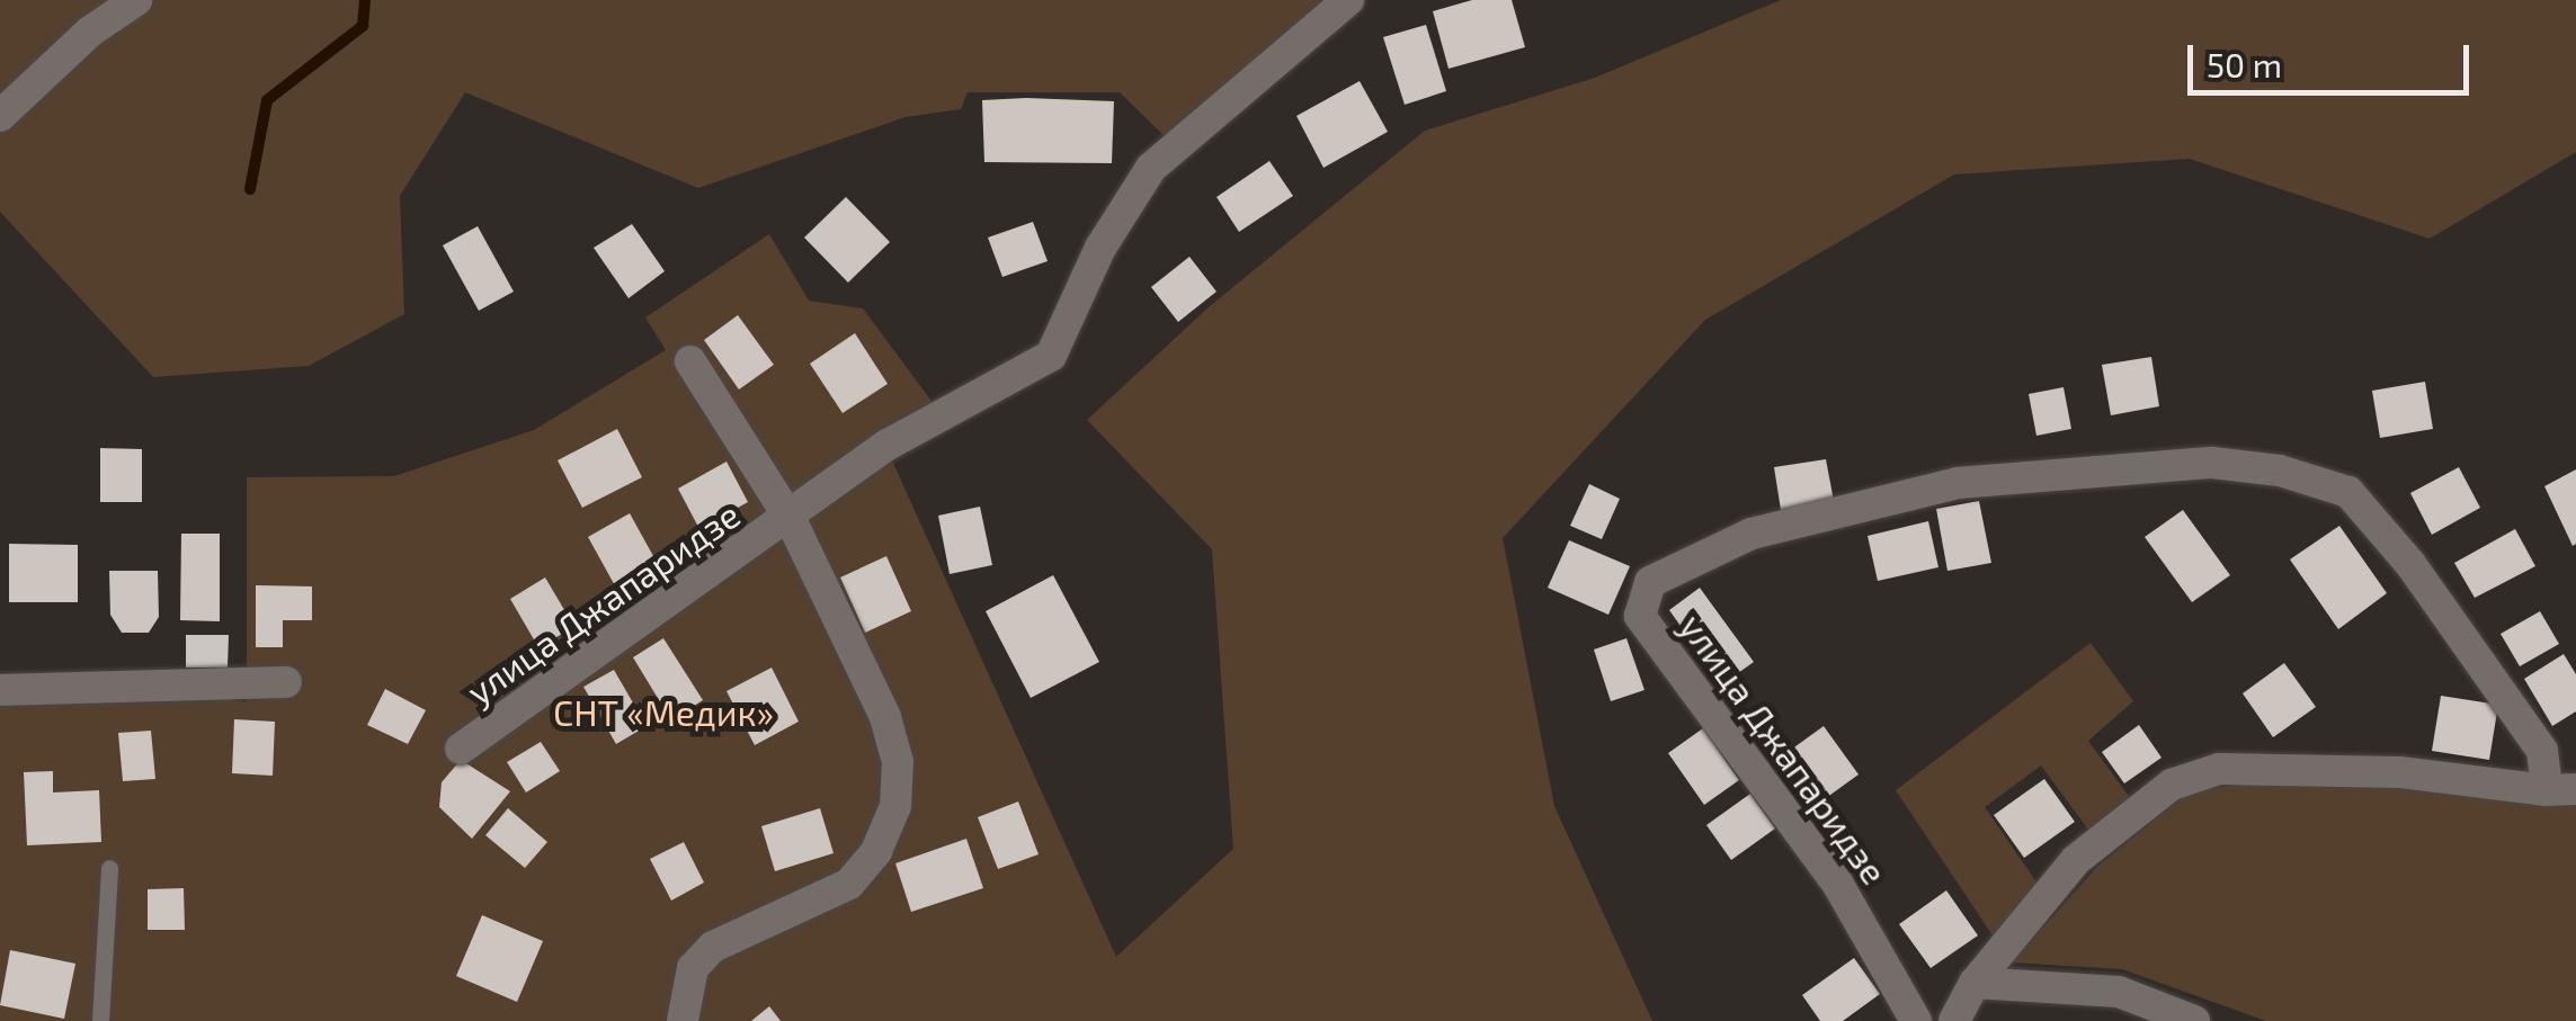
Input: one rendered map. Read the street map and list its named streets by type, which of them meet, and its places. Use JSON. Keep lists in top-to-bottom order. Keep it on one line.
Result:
{"streets":{"street":["улица Джапаридзе"]},"parks":["СНТ «Медик»"],"scale_bar":"50 m"}
